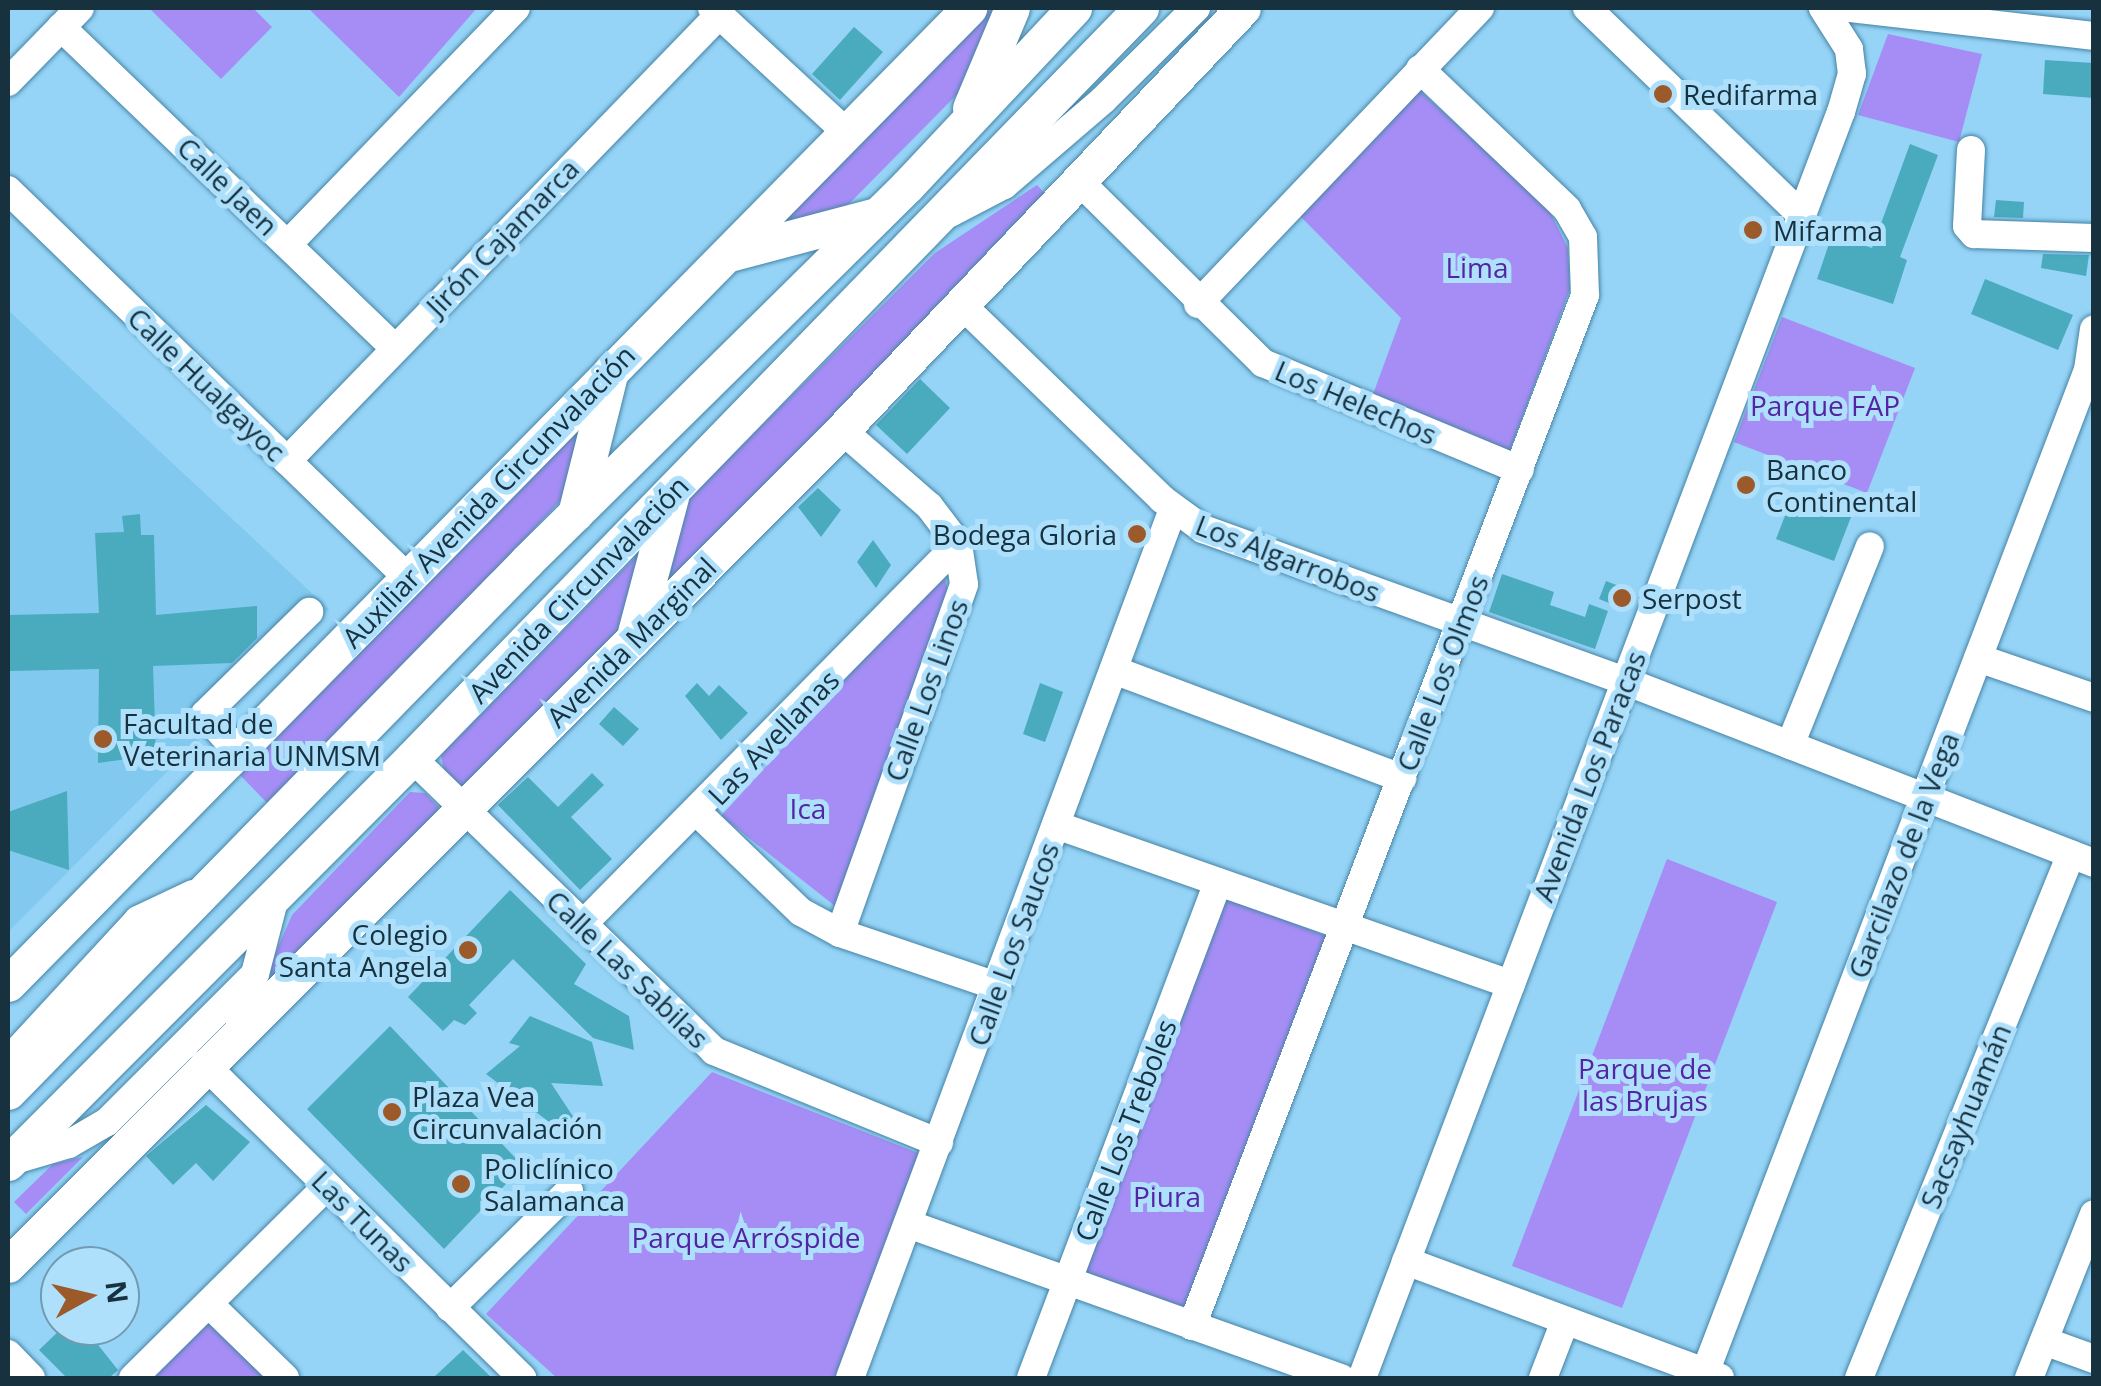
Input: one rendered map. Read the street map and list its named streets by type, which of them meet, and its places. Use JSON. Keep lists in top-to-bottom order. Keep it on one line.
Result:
{"streets":{"main road":["Auxiliar Avenida Circunvalación","Avenida Circunvalación","Avenida Marginal"],"street":["Calle Jaen","Jirón Cajamarca","Calle Hualgayoc","Los Helechos","Los Algarrobos","Calle Los Olmos","Calle Los Linos","Las Avellanas","Avenida Los Paracas","Garcilazo de la Vega","Calle Los Saucos","Calle Las Sabilas","Sacsayhuamán","Calle Los Treboles","Las Tunas"]},"crossings":[["Calle Jaen","Jirón Cajamarca"],["Jirón Cajamarca","Calle Hualgayoc"],["Calle Hualgayoc","Auxiliar Avenida Circunvalación"],["Los Helechos","Avenida Marginal"],["Los Helechos","Calle Los Olmos"],["Los Algarrobos","Avenida Marginal"],["Los Algarrobos","Calle Los Olmos"],["Los Algarrobos","Avenida Los Paracas"],["Los Algarrobos","Garcilazo de la Vega"],["Los Algarrobos","Calle Los Saucos"],["Los Algarrobos","Sacsayhuamán"],["Avenida Circunvalación","Calle Las Sabilas"],["Avenida Marginal","Calle Las Sabilas"],["Avenida Marginal","Las Tunas"],["Calle Los Linos","Las Avellanas"],["Las Avellanas","Calle Las Sabilas"],["Calle Los Saucos","Calle Las Sabilas"]],"parks":["Lima","Parque FAP","Ica","Parque de las Brujas","Piura","Parque Arróspide"],"places":["Redifarma","Mifarma","Banco Continental","Bodega Gloria","Serpost","Facultad de Veterinaria UNMSM","Colegio Santa Angela","Plaza Vea Circunvalación","Policlínico Salamanca"],"north":"right"}
